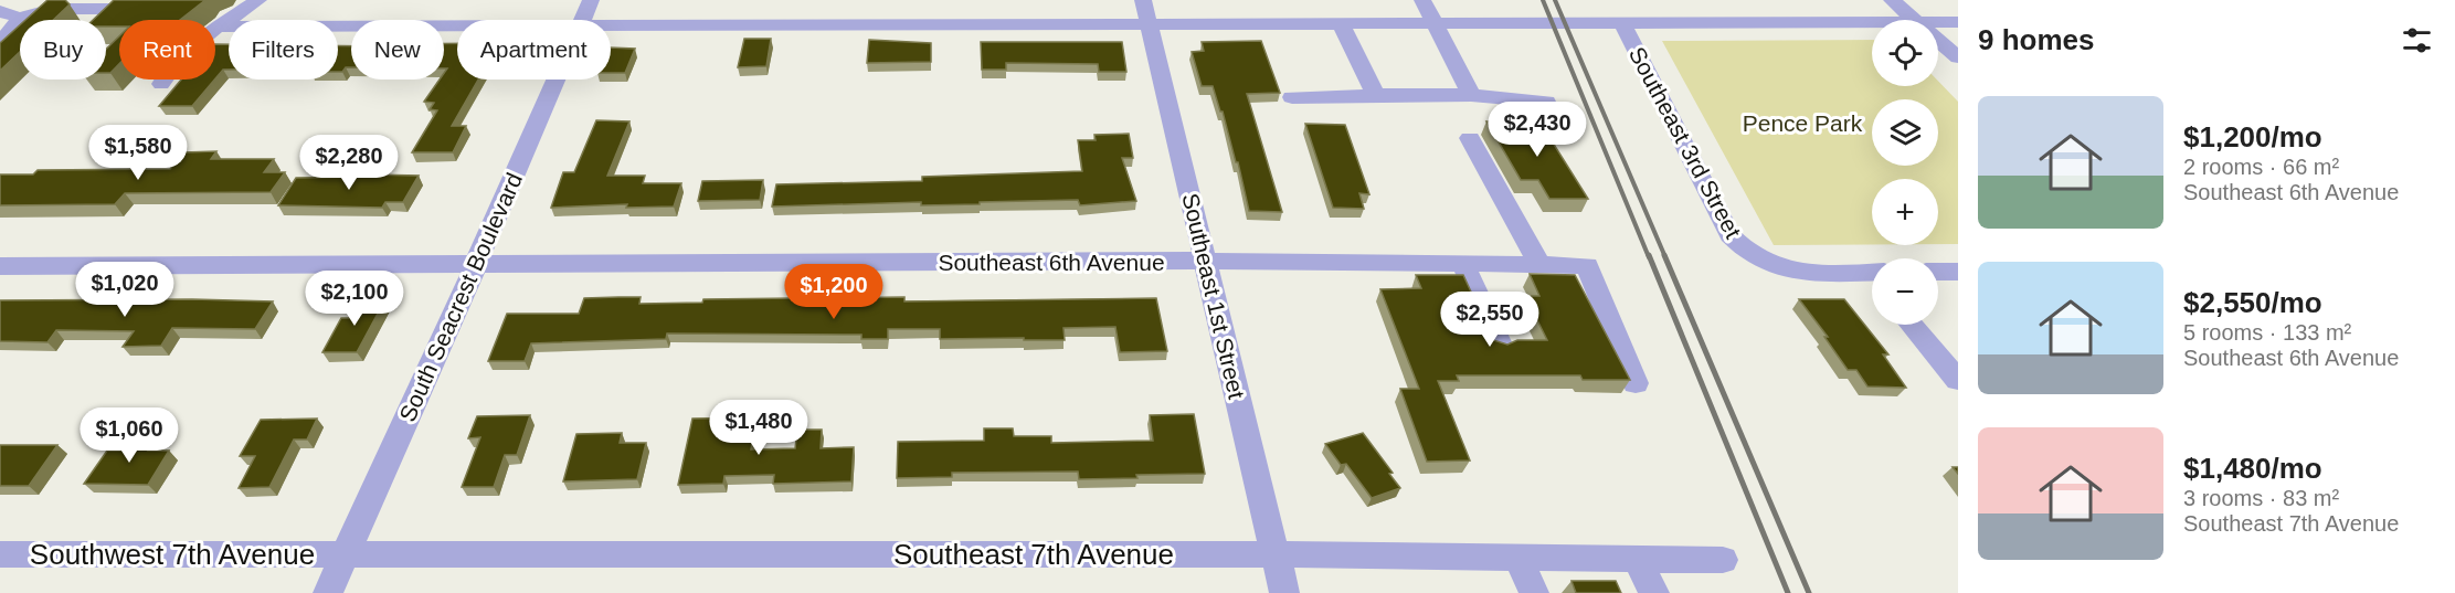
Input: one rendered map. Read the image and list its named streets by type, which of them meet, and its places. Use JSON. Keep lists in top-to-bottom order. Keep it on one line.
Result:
{"streets":{"street":["Southeast 3rd Street","Southeast 6th Avenue","Southeast 1st Street","South Seacrest Boulevard","Southwest 7th Avenue","Southeast 7th Avenue"]},"crossings":[["Southeast 6th Avenue","Southeast 1st Street"],["Southeast 6th Avenue","South Seacrest Boulevard"],["Southeast 1st Street","Southeast 7th Avenue"],["South Seacrest Boulevard","Southwest 7th Avenue"],["South Seacrest Boulevard","Southeast 7th Avenue"],["Southwest 7th Avenue","Southeast 7th Avenue"]],"parks":["Pence Park"],"page":{"heading":"9 homes","map_buttons":["+","−"],"chip":["Buy","Rent","Filters","New","Apartment"],"list":[{"name":"$1,200/mo","note":"2 rooms · 66 m² · Southeast 6th Avenue"},{"name":"$2,550/mo","note":"5 rooms · 133 m² · Southeast 6th Avenue"},{"name":"$1,480/mo","note":"3 rooms · 83 m² · Southeast 7th Avenue"}],"price":["$2,430","$1,580","$2,280","$1,020","$1,200","$2,100","$2,550","$1,480","$1,060"]}}
